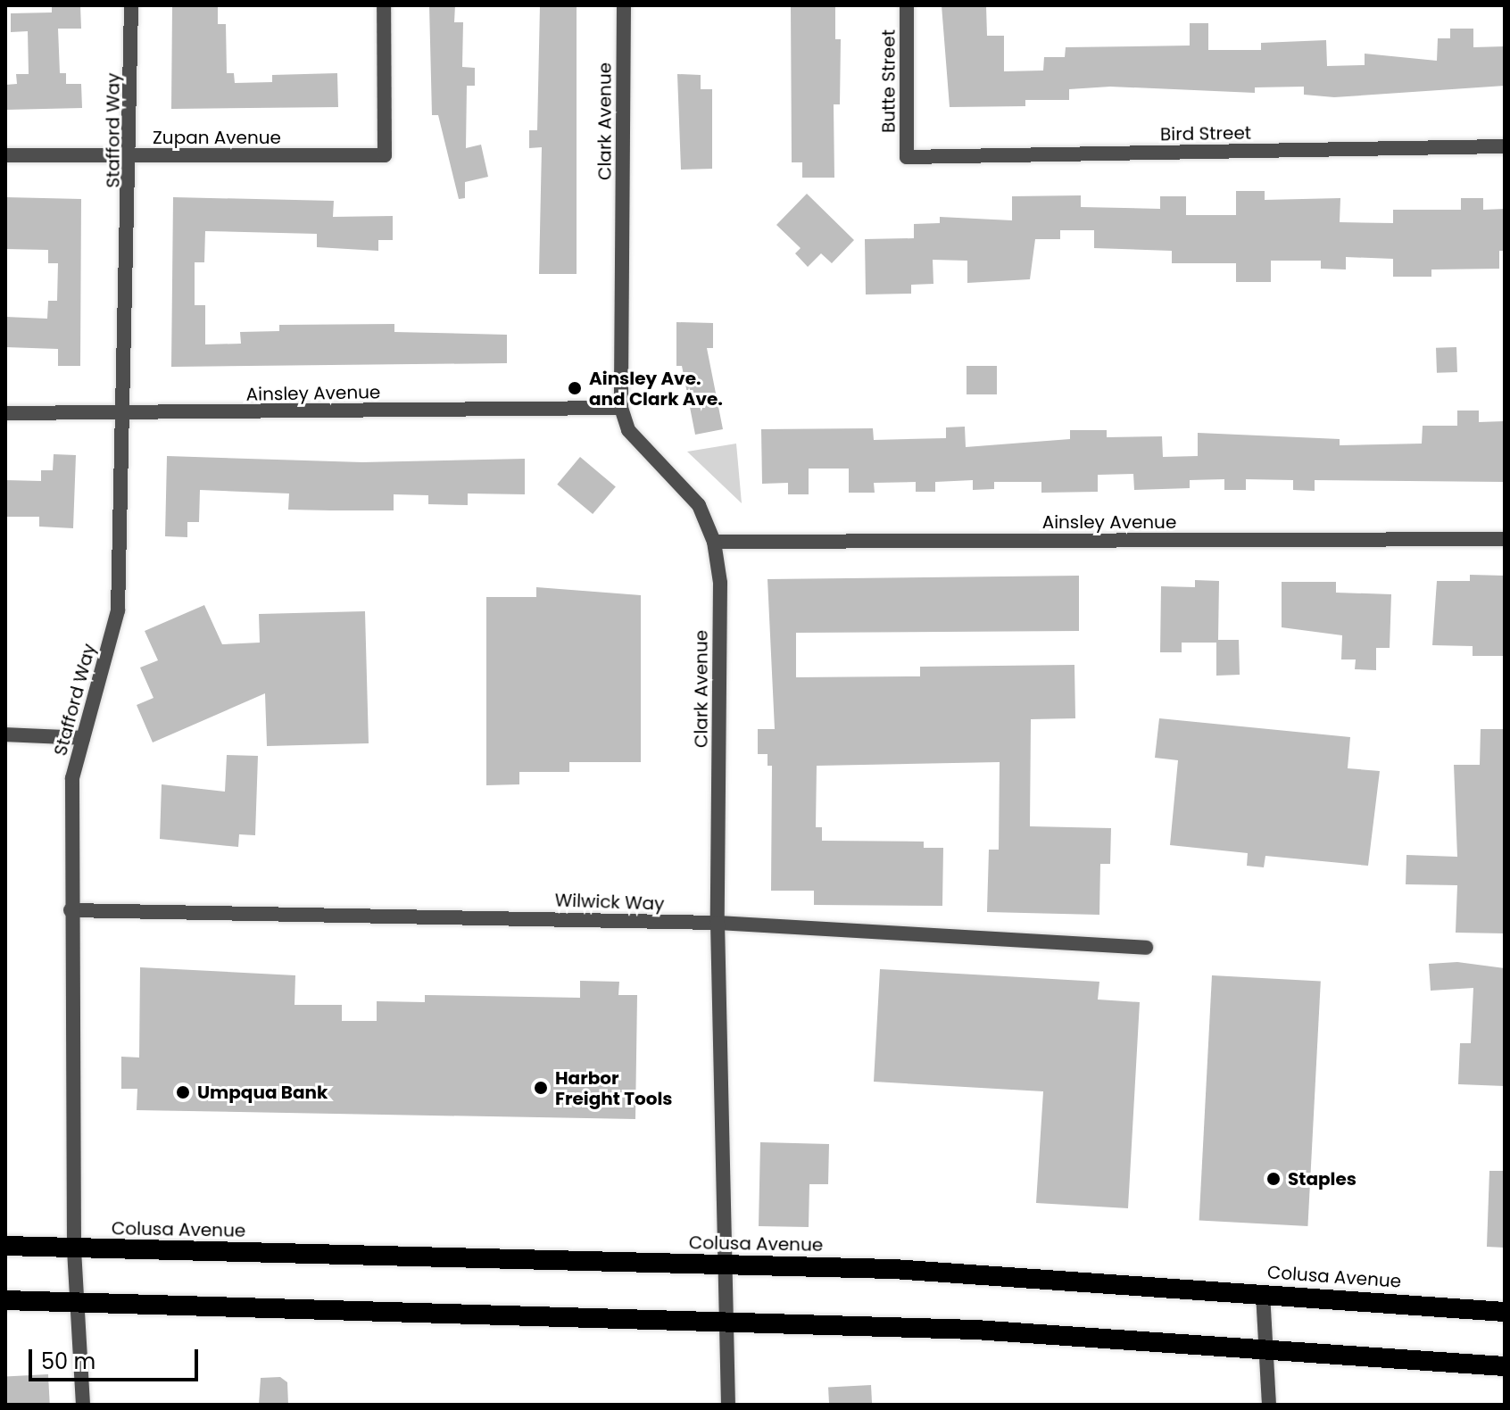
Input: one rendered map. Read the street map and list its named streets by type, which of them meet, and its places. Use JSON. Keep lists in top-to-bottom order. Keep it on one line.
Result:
{"streets":{"highway":["Colusa Avenue"],"street":["Butte Street","Clark Avenue","Stafford Way","Bird Street","Zupan Avenue","Ainsley Avenue","Wilwick Way"]},"crossings":[["Butte Street","Bird Street"],["Clark Avenue","Ainsley Avenue"],["Clark Avenue","Wilwick Way"],["Clark Avenue","Colusa Avenue"],["Stafford Way","Zupan Avenue"],["Stafford Way","Ainsley Avenue"],["Stafford Way","Wilwick Way"],["Stafford Way","Colusa Avenue"]],"places":["Ainsley Ave. and Clark Ave.","Harbor Freight Tools","Umpqua Bank","Staples"],"scale_bar":"50 m"}
